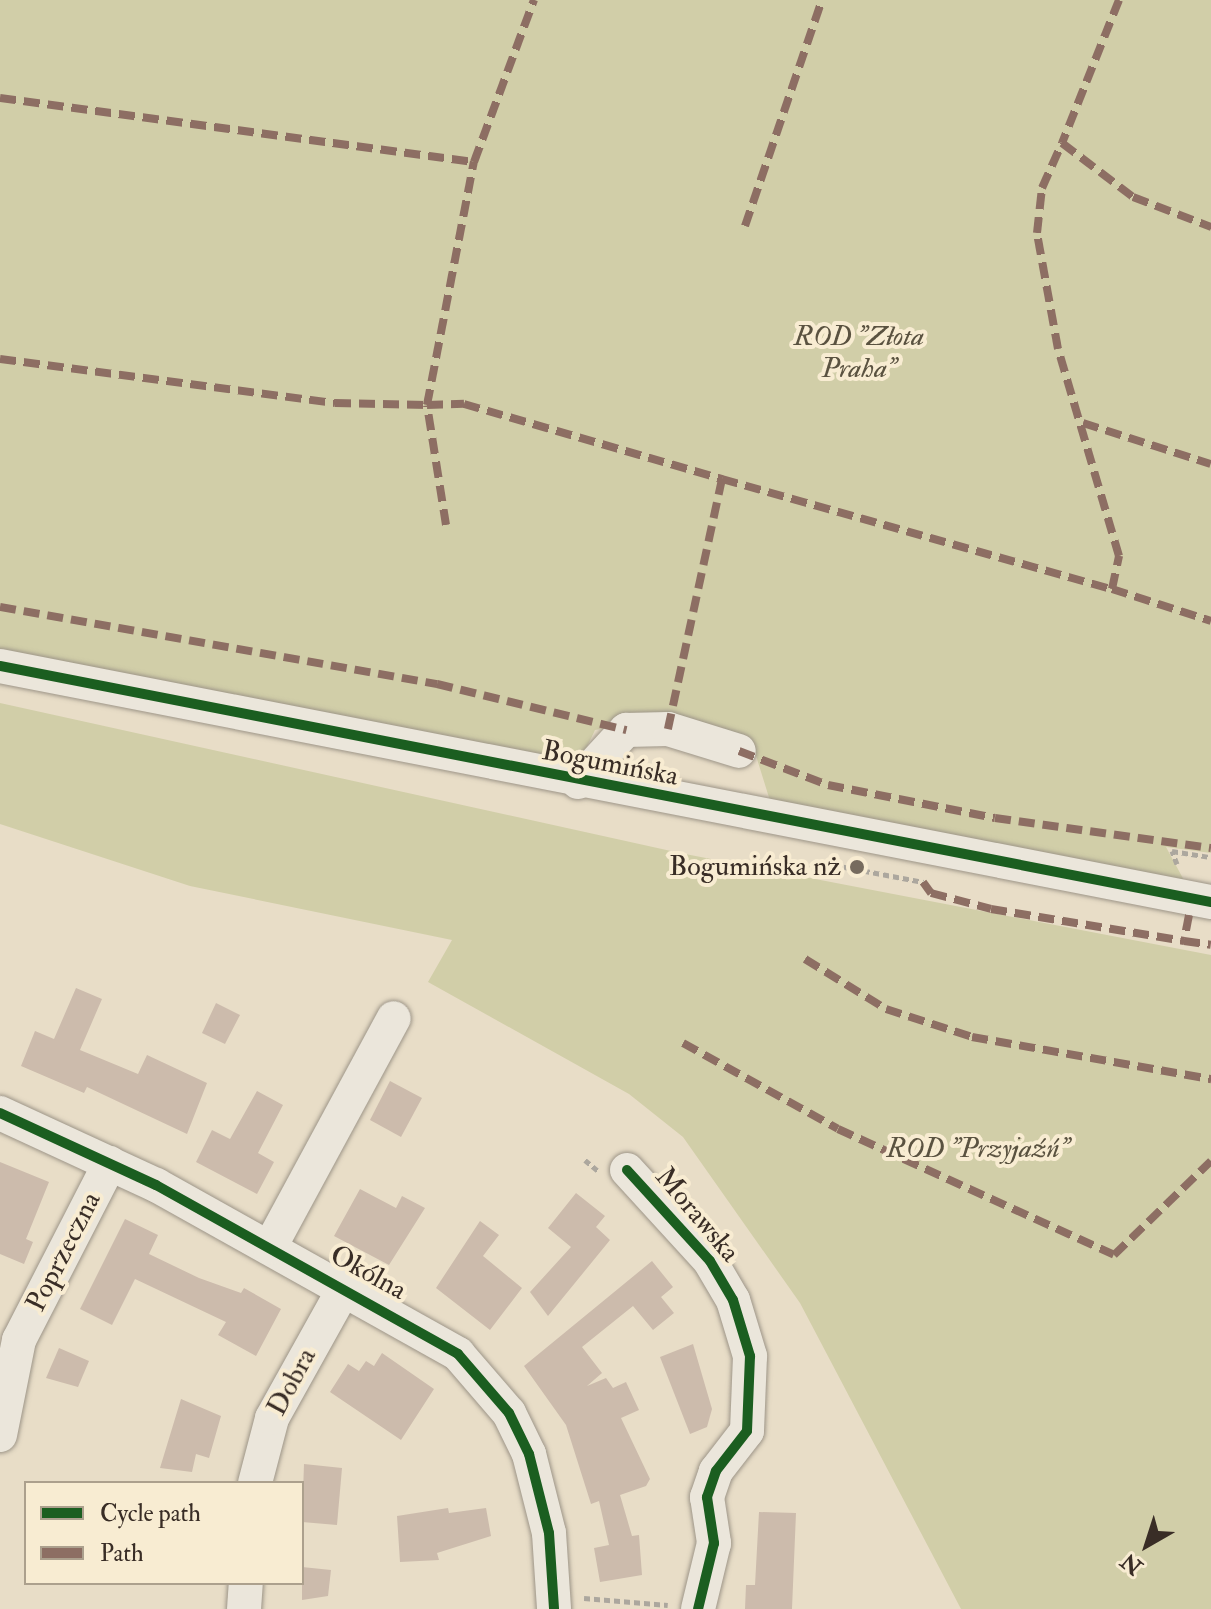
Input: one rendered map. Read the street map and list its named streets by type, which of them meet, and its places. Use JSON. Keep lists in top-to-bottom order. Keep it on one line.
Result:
{"streets":{"street":["Bogumińska","Morawska","Poprzeczna","Okólna","Dobra"]},"crossings":[["Poprzeczna","Okólna"],["Okólna","Dobra"]],"parks":["ROD \"Złota Praha\"","ROD \"Przyjaźń\""],"places":["Bogumińska nż"],"legend":["Cycle path","Path"],"north":"bottom left"}
